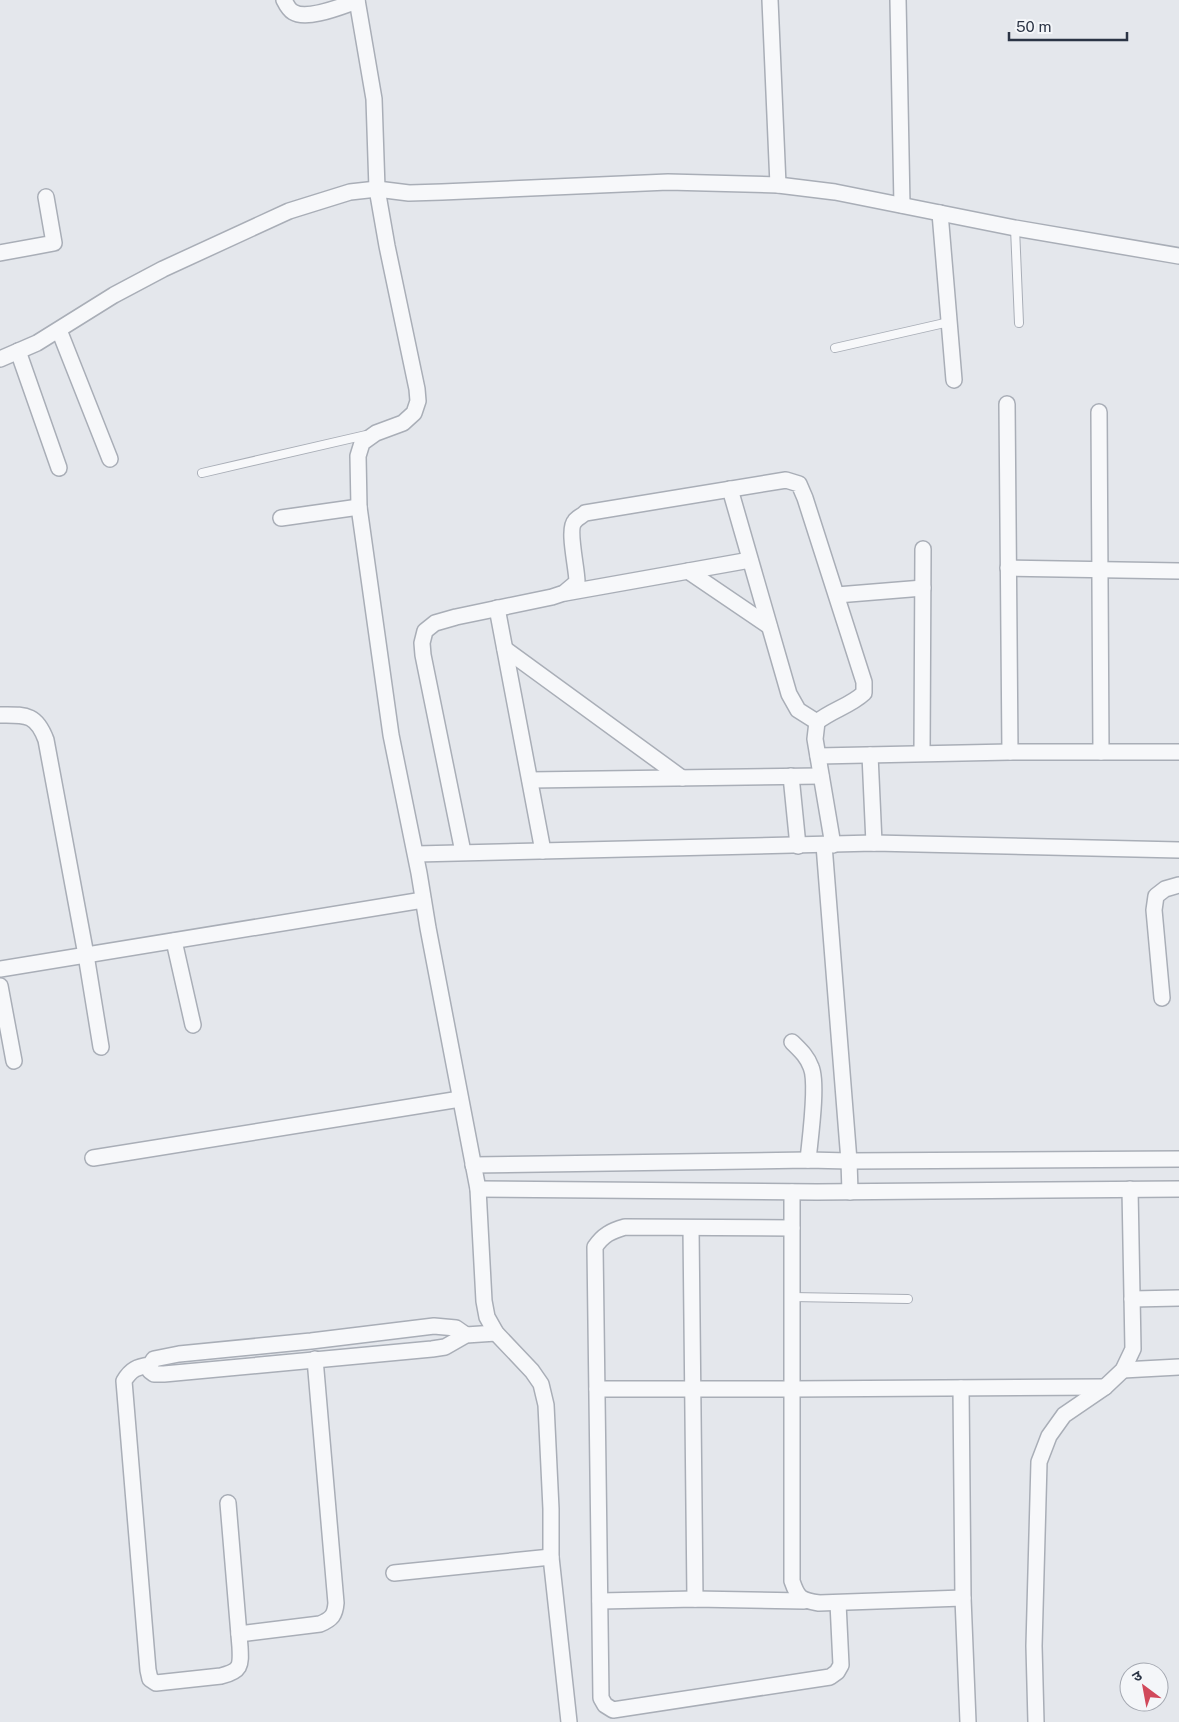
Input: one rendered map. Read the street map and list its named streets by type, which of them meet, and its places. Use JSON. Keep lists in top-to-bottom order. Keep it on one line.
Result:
{"scale_bar":"50 m","north":"top left"}
